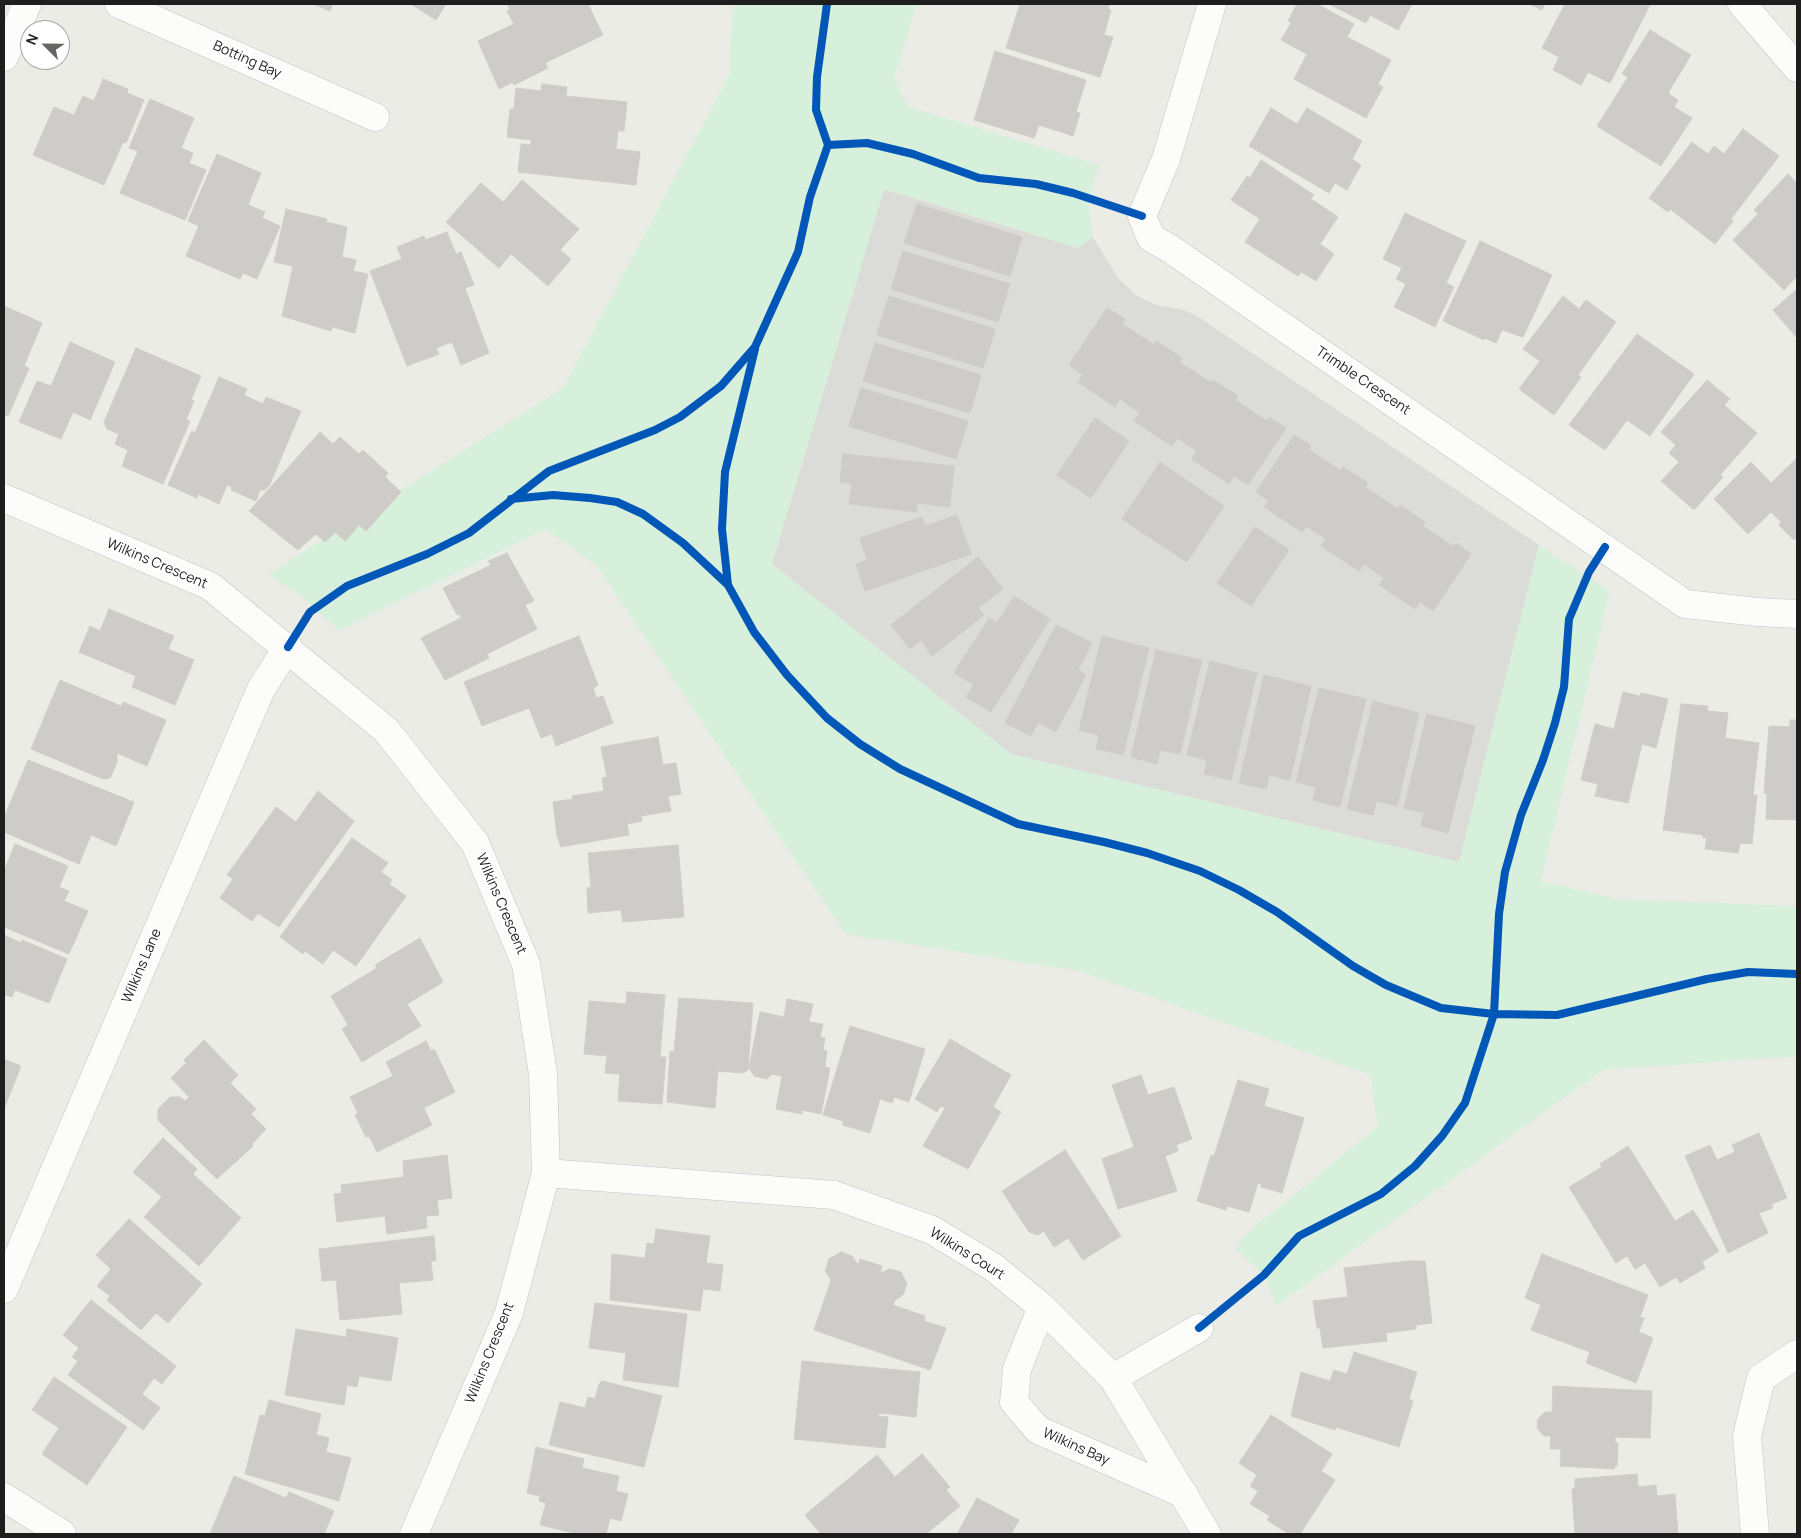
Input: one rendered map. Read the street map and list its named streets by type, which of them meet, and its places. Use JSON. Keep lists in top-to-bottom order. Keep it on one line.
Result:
{"streets":{"street":["Botting Bay","Trimble Crescent","Wilkins Crescent","Wilkins Lane","Wilkins Court","Wilkins Bay"]},"crossings":[["Wilkins Crescent","Wilkins Lane"],["Wilkins Crescent","Wilkins Court"],["Wilkins Court","Wilkins Bay"]],"north":"top left"}
